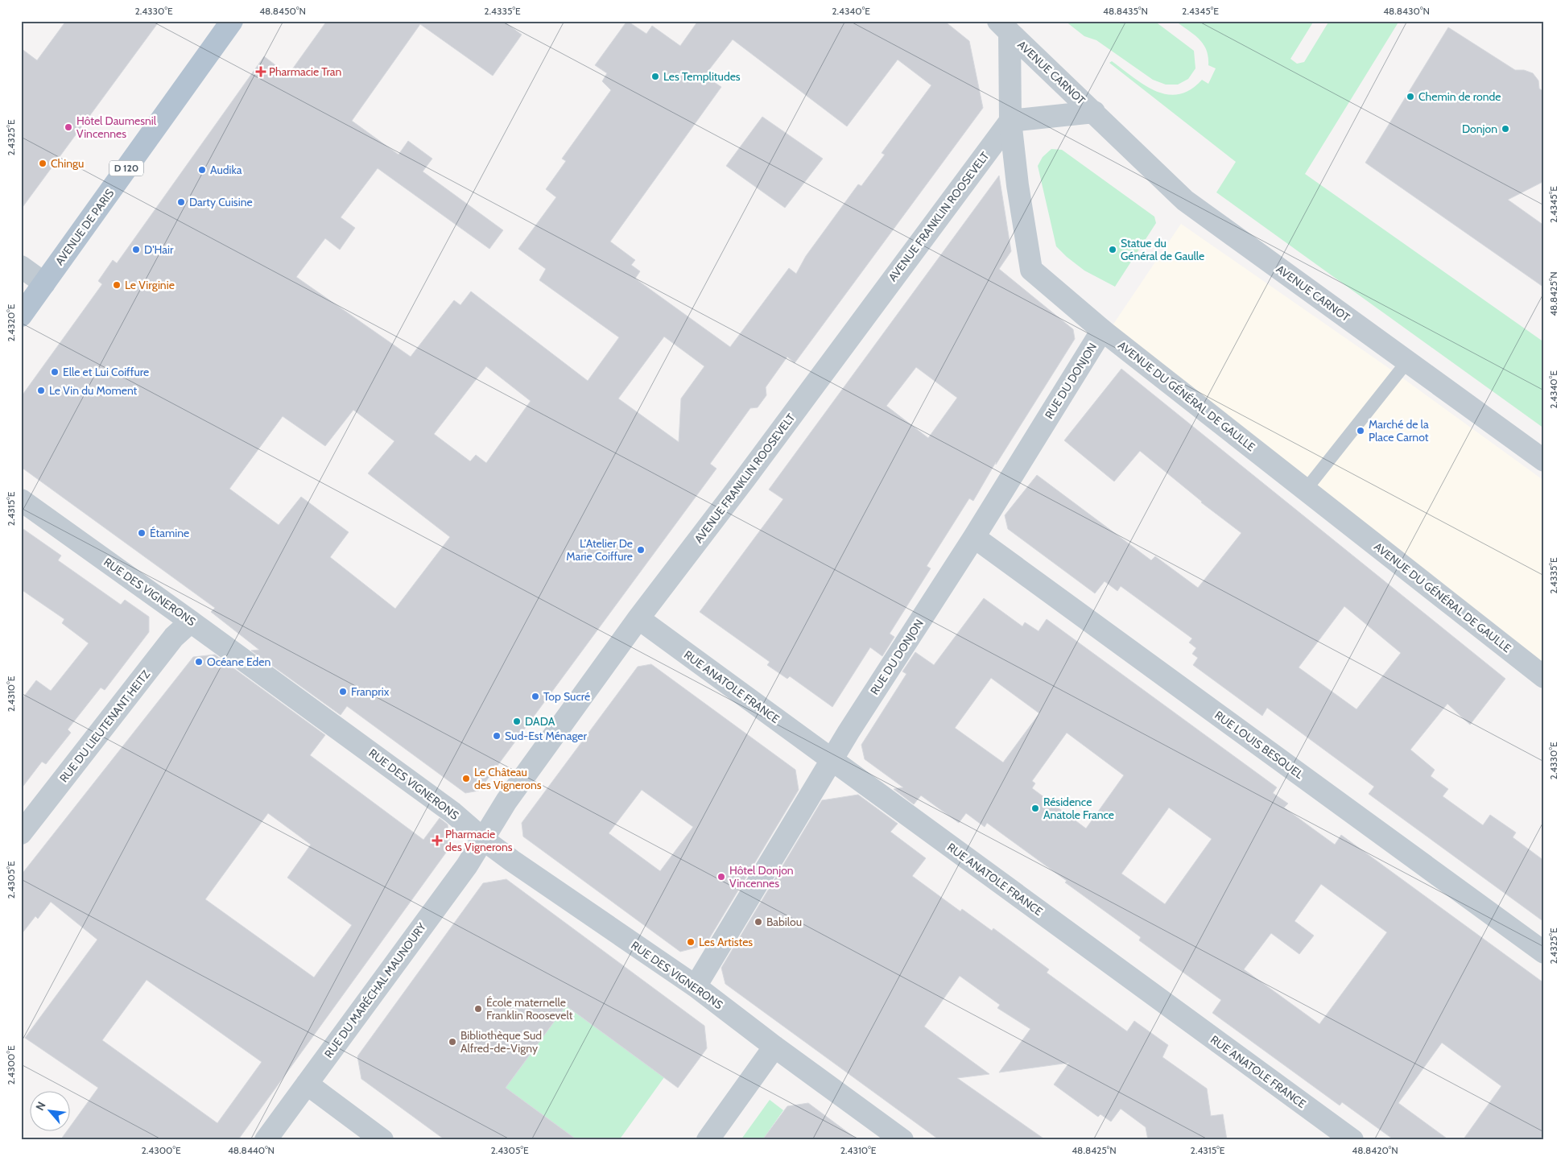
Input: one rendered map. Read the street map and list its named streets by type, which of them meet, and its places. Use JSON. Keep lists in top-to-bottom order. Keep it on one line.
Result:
{"streets":{"main road":["D 120","AVENUE DE PARIS"],"street":["AVENUE CARNOT","AVENUE FRANKLIN ROOSEVELT","RUE DU DONJON","AVENUE DU GÉNÉRAL DE GAULLE","RUE DES VIGNERONS","RUE ANATOLE FRANCE","RUE DU LIEUTENANT HEITZ","RUE LOUIS BESQUEL","RUE DU MARÉCHAL MAUNOURY"]},"crossings":[["AVENUE CARNOT","AVENUE FRANKLIN ROOSEVELT"],["AVENUE CARNOT","AVENUE DU GÉNÉRAL DE GAULLE"],["AVENUE FRANKLIN ROOSEVELT","AVENUE DU GÉNÉRAL DE GAULLE"],["AVENUE FRANKLIN ROOSEVELT","RUE DES VIGNERONS"],["AVENUE FRANKLIN ROOSEVELT","RUE ANATOLE FRANCE"],["AVENUE FRANKLIN ROOSEVELT","RUE DU MARÉCHAL MAUNOURY"],["RUE DU DONJON","AVENUE DU GÉNÉRAL DE GAULLE"],["RUE DU DONJON","RUE DES VIGNERONS"],["RUE DU DONJON","RUE ANATOLE FRANCE"],["RUE DU DONJON","RUE LOUIS BESQUEL"],["RUE DES VIGNERONS","RUE DU LIEUTENANT HEITZ"],["RUE DES VIGNERONS","RUE DU MARÉCHAL MAUNOURY"]],"places":{"health":["Pharmacie Tran","Pharmacie des Vignerons"],"other":["Les Templitudes","Chemin de ronde","Hôtel Daumesnil Vincennes","Donjon","Chingu","Audika","Darty Cuisine","D'Hair","Statue du Général de Gaulle","Le Virginie","Elle et Lui Coiffure","Le Vin du Moment","Marché de la Place Carnot","Étamine","L’Atelier De Marie Coiffure","Océane Eden","Franprix","Top Sucré","DADA","Sud-Est Ménager","Le Château des Vignerons","Résidence Anatole France","Hôtel Donjon Vincennes","Babilou","Les Artistes","École maternelle Franklin Roosevelt","Bibliothèque Sud Alfred-de-Vigny"]},"north":"top left","coordinates":["2.4330°E","48.8450°N","2.4335°E","2.4340°E","48.8435°N","2.4345°E","48.8430°N","2.4325°E","48.8425°N","2.4320°E","2.4315°E","2.4310°E","2.4305°E","2.4300°E","48.8440°N","48.8420°N"]}
